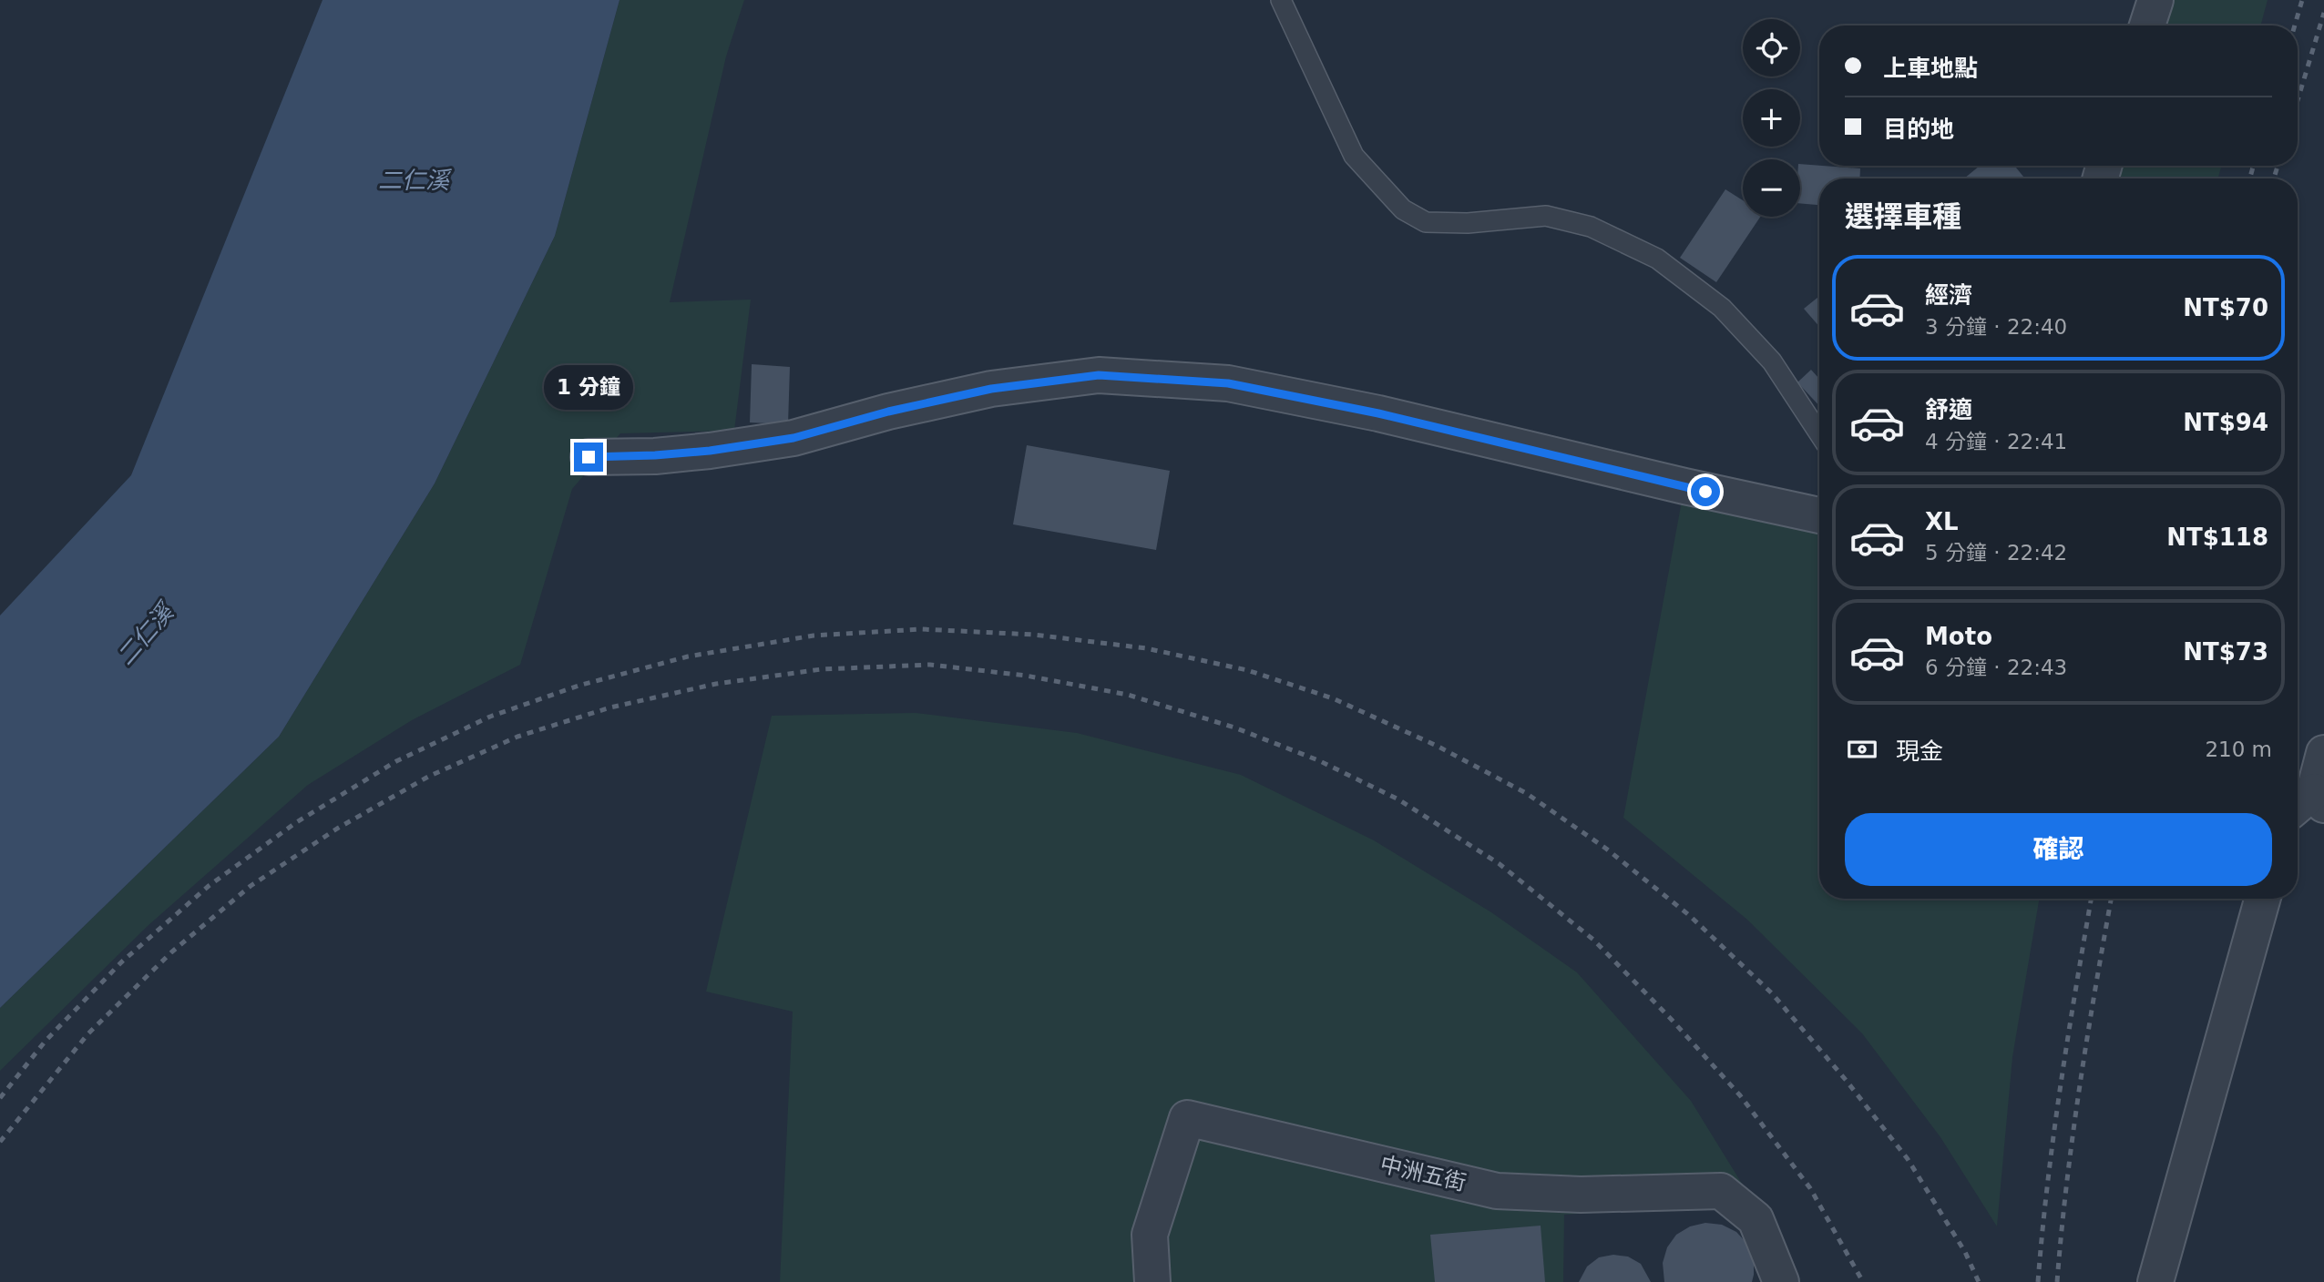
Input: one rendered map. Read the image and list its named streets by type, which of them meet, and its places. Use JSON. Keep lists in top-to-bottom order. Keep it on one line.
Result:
{"streets":{"street":["中洲五街"]},"water":["二仁溪"],"page":{"map_buttons":["+","−"],"banner":["上車地點","目的地"],"heading":"選擇車種","list":[{"name":"經濟","note":"3 分鐘 · 22:40","value":"NT$70"},{"name":"舒適","note":"4 分鐘 · 22:41","value":"NT$94"},{"name":"XL","note":"5 分鐘 · 22:42","value":"NT$118"},{"name":"Moto","note":"6 分鐘 · 22:43","value":"NT$73"}],"bubble":"1 分鐘","pay":["現金","210 m"],"buttons":"確認"}}
